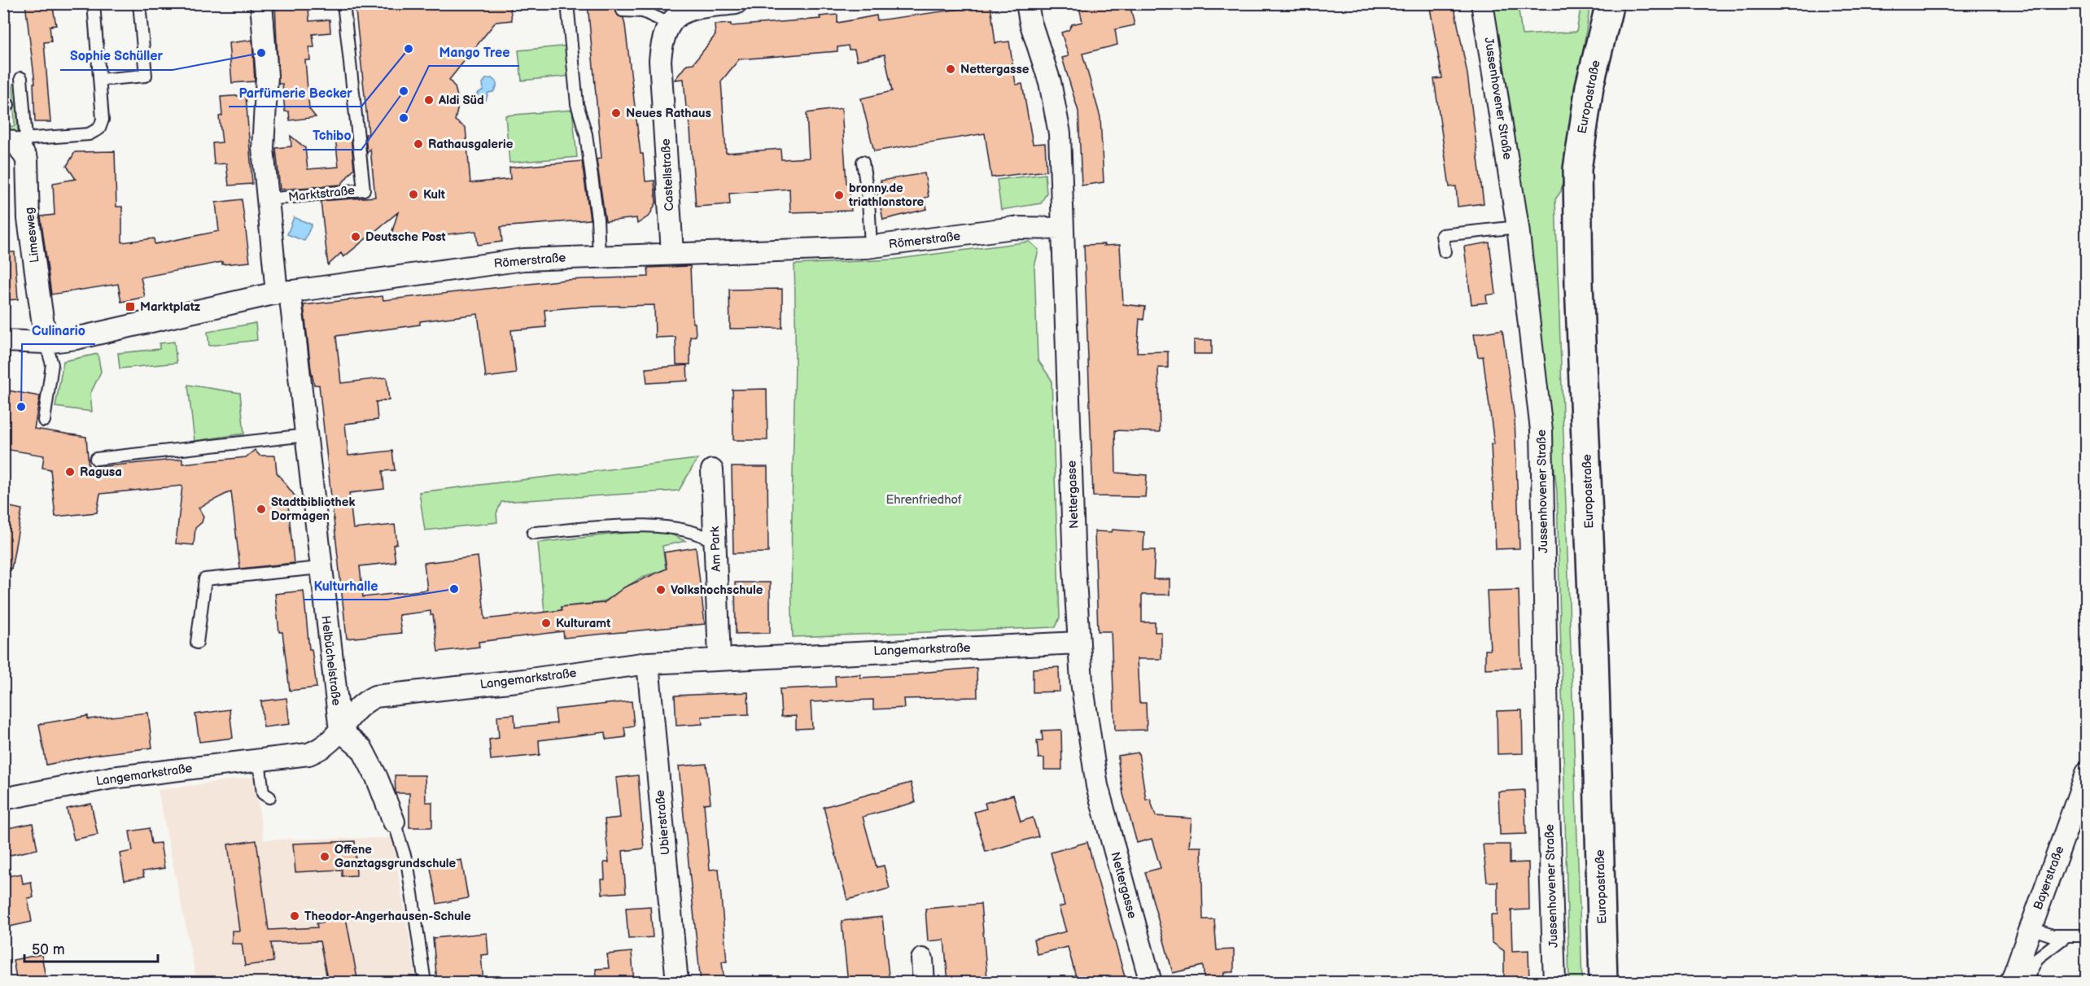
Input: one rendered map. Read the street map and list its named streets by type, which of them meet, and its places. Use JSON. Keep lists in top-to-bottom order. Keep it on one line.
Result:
{"streets":{"main road":["Europastraße"],"street":["Jussenhovener Straße","Castellstraße","Limesweg","Römerstraße","Nettergasse","Am Park","Langemarkstraße","Helbüchelstraße","Ubierstraße","Bayerstraße"],"lane":["Marktstraße"]},"crossings":[["Castellstraße","Römerstraße"],["Limesweg","Römerstraße"],["Römerstraße","Nettergasse"],["Römerstraße","Helbüchelstraße"],["Nettergasse","Langemarkstraße"],["Am Park","Langemarkstraße"],["Langemarkstraße","Helbüchelstraße"],["Langemarkstraße","Ubierstraße"]],"parks":["Ehrenfriedhof"],"places":{"other":["Parfümerie Becker","Sophie Schüller","Nettergasse","Tchibo","Aldi Süd","Neues Rathaus","Mango Tree","Rathausgalerie","Kult","bronny.de triathlonstore","Deutsche Post","Culinario","Ragusa","Stadtbibliothek Dormagen","Kulturhalle","Volkshochschule","Kulturamt","Offene Ganztagsgrundschule","Theodor-Angerhausen-Schule"],"transit":["Marktplatz"]},"scale_bar":"50 m"}
